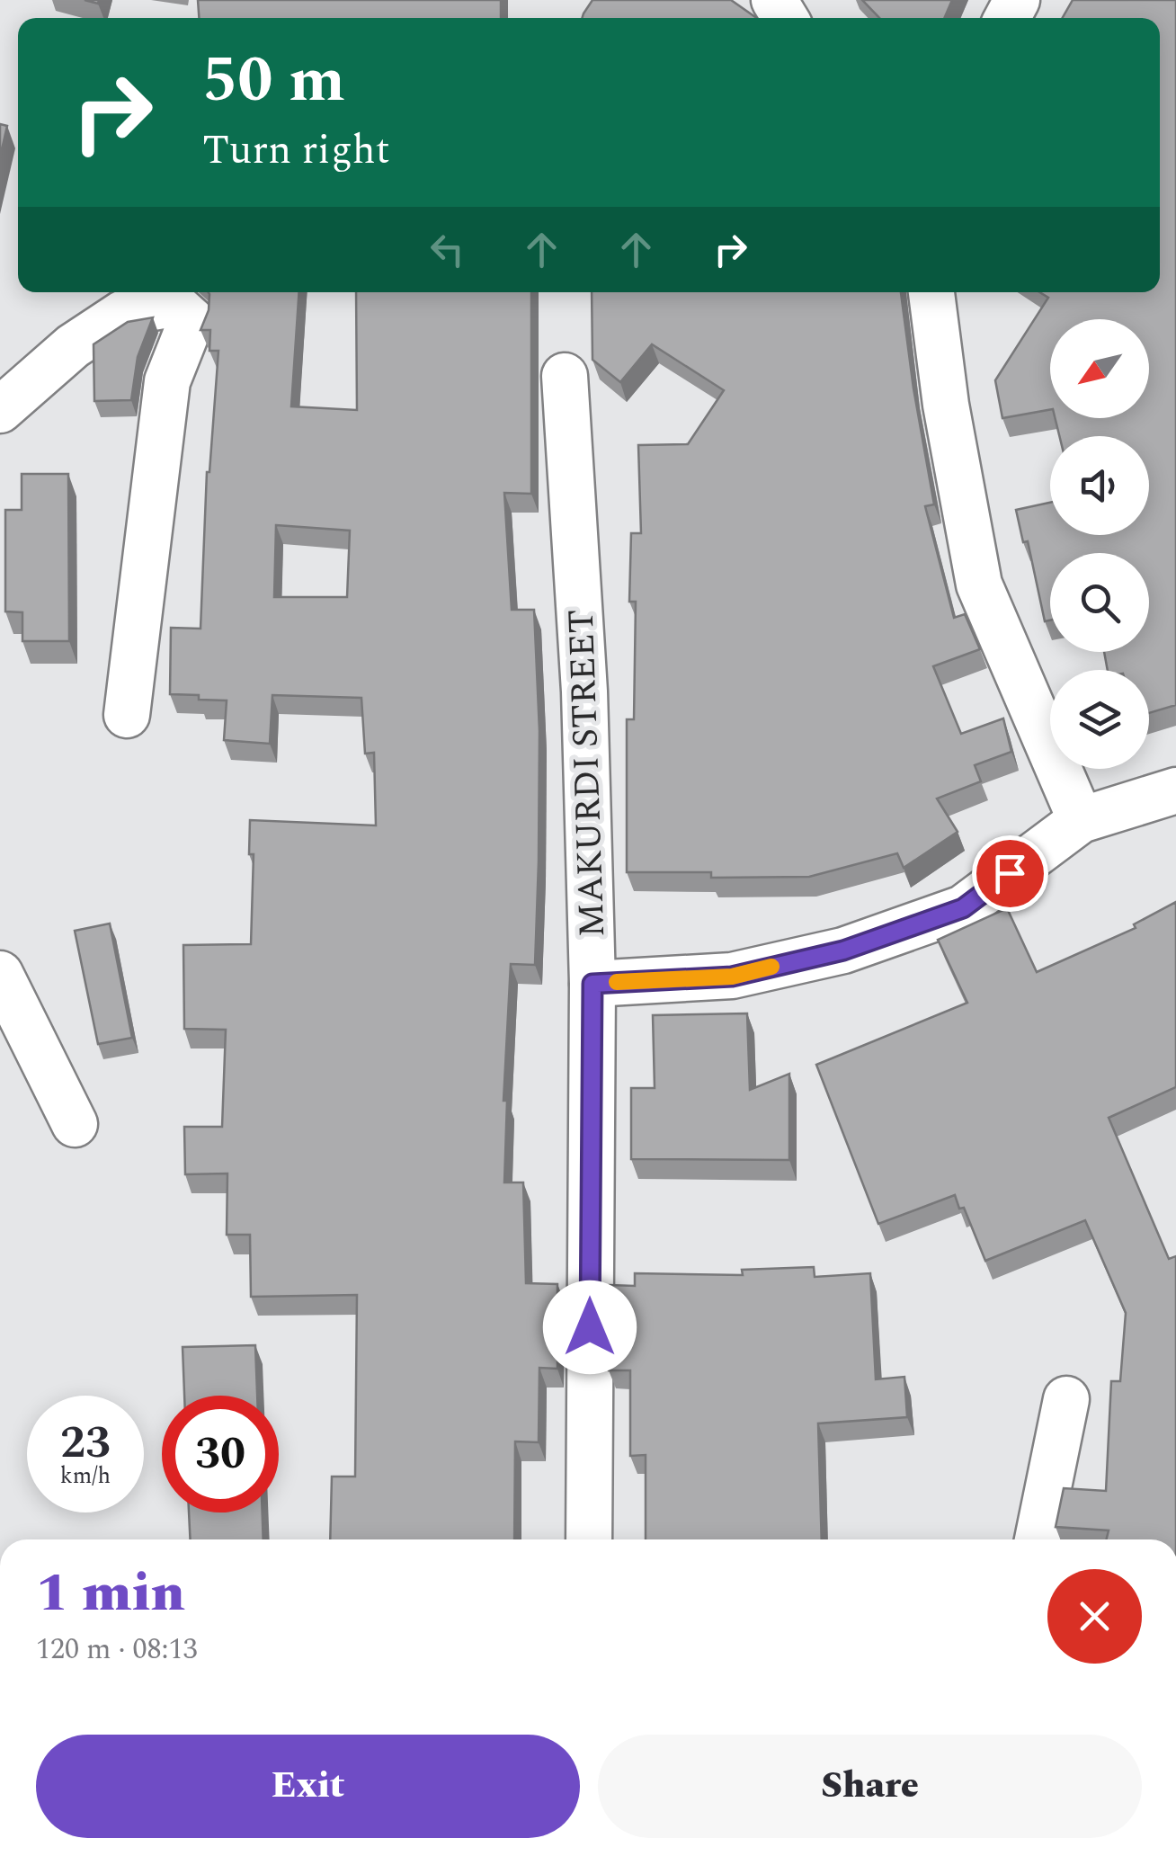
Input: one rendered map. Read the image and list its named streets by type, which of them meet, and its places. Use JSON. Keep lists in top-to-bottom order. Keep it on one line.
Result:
{"streets":{"street":["MAKURDI STREET"]},"north":"bottom left","page":{"turn":["50 m","Turn right"],"speed":"23 km/h","limit":"30","heading":["1 min","120 m · 08:13"],"buttons":["Exit","Share"]}}
